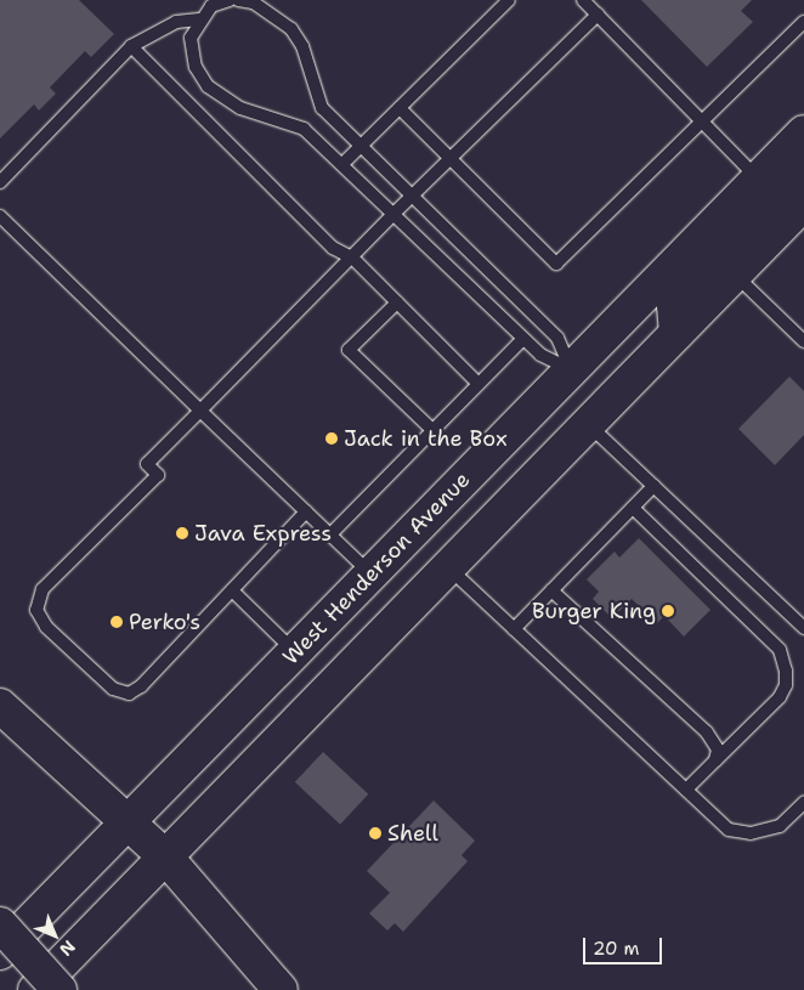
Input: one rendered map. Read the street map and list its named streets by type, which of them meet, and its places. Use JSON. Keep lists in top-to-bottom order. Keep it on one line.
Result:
{"streets":{"main road":["West Henderson Avenue"]},"places":["Jack in the Box","Java Express","Burger King","Perko's","Shell"],"scale_bar":"20 m","north":"bottom right"}
